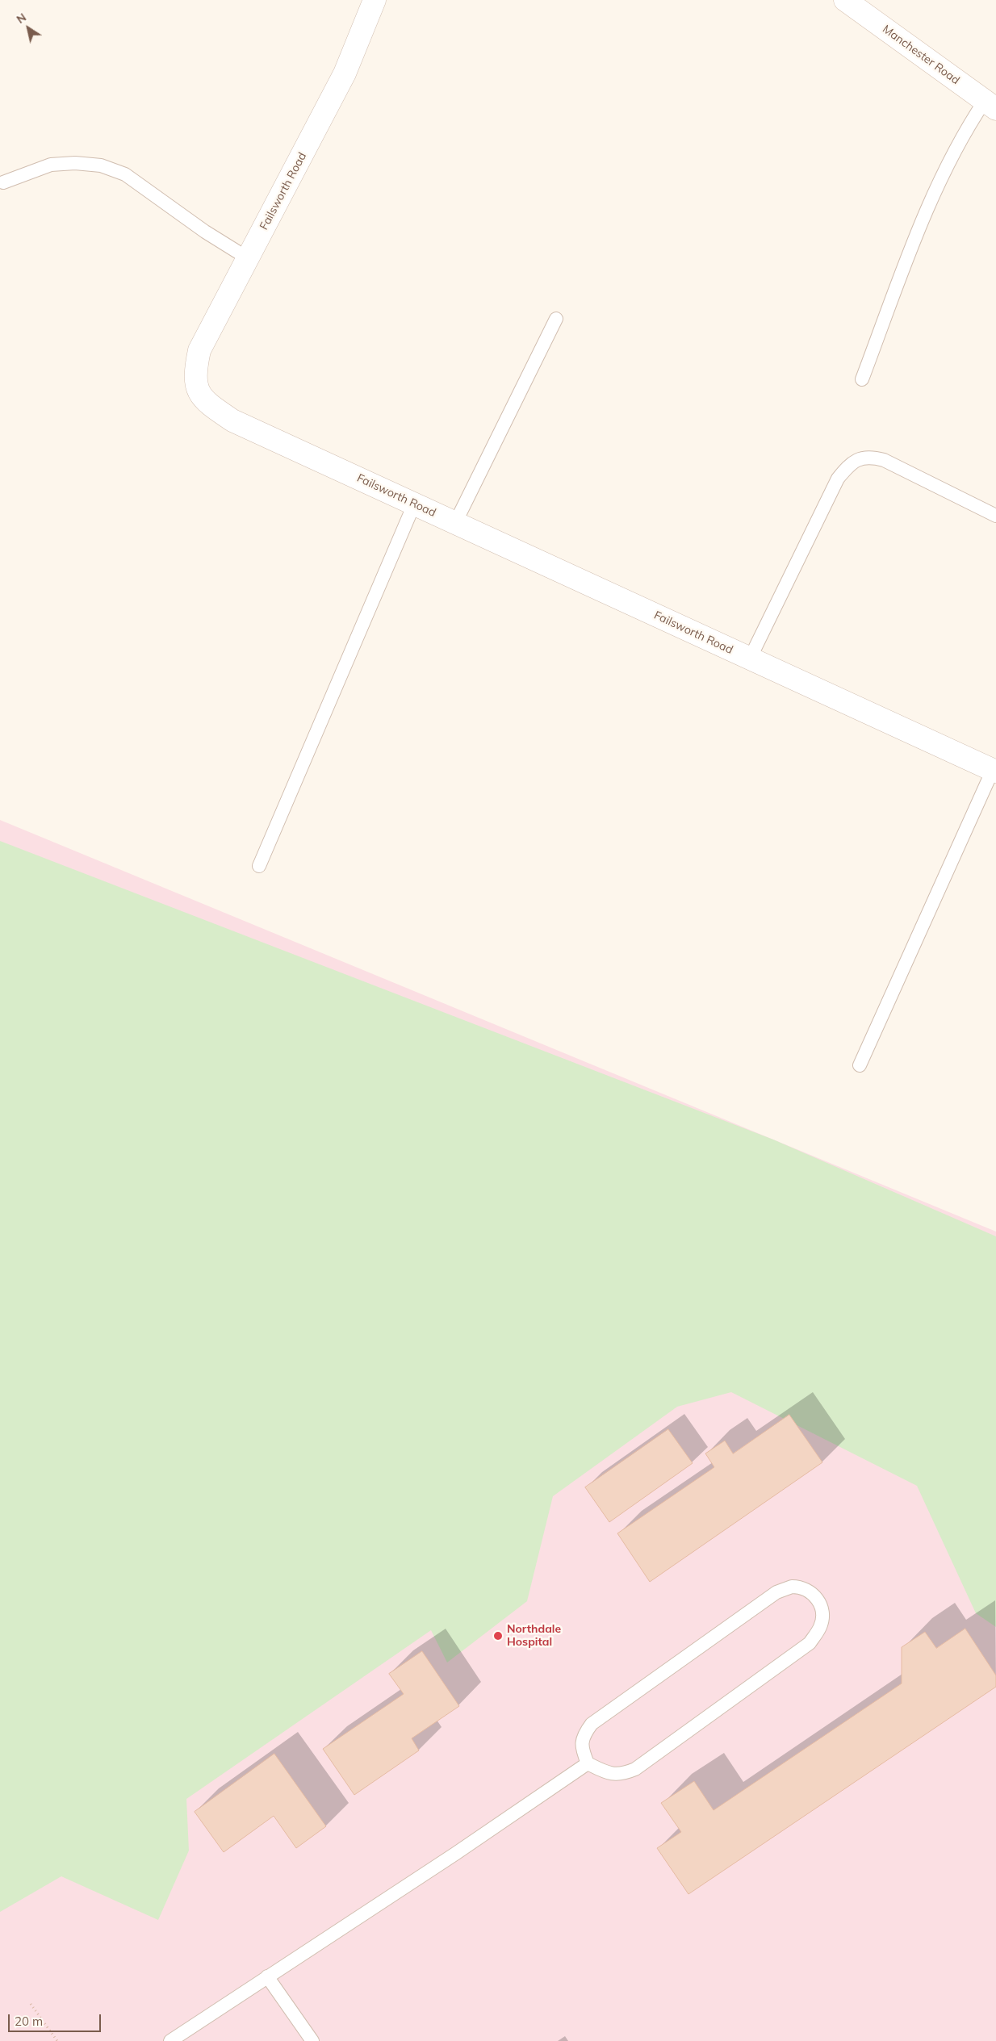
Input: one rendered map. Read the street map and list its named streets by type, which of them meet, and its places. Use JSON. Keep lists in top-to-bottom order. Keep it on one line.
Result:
{"streets":{"street":["Manchester Road","Failsworth Road"]},"places":["Northdale Hospital"],"scale_bar":"20 m","north":"top left"}
